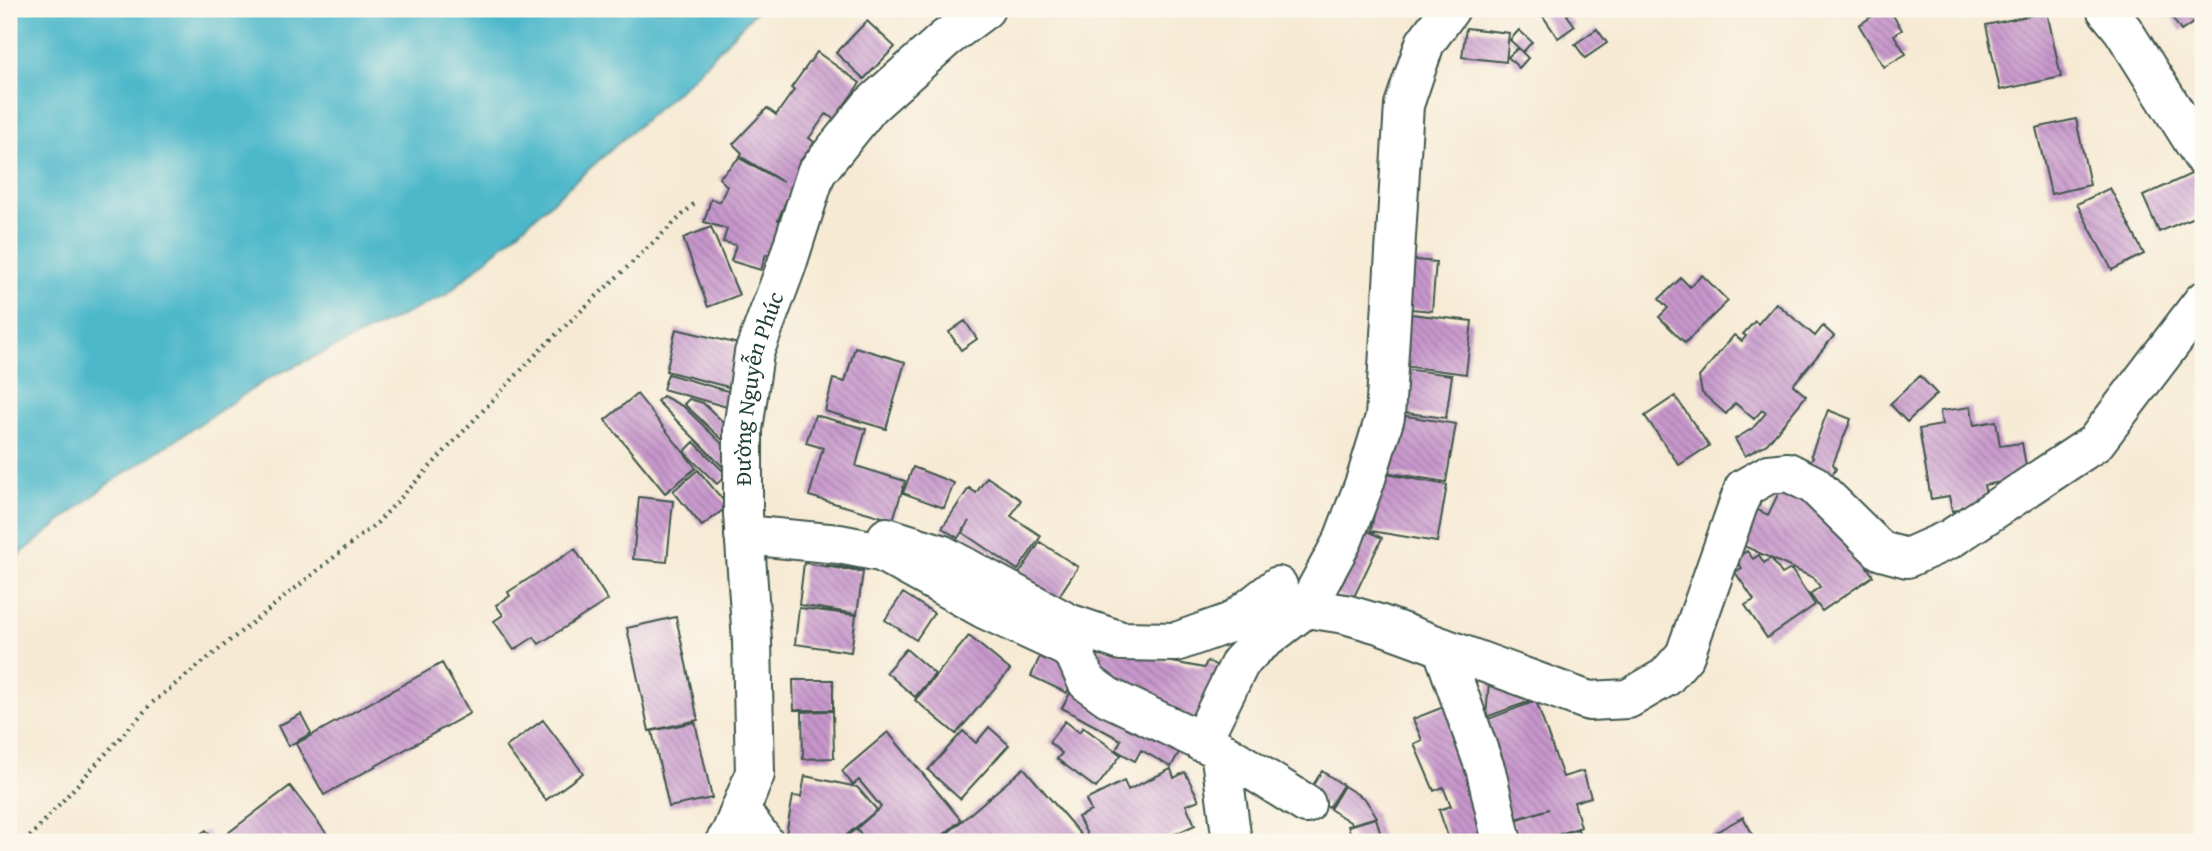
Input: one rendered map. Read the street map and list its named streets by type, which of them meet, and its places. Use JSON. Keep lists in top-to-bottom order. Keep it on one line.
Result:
{"streets":{"street":["Đường Nguyễn Phúc"]}}
